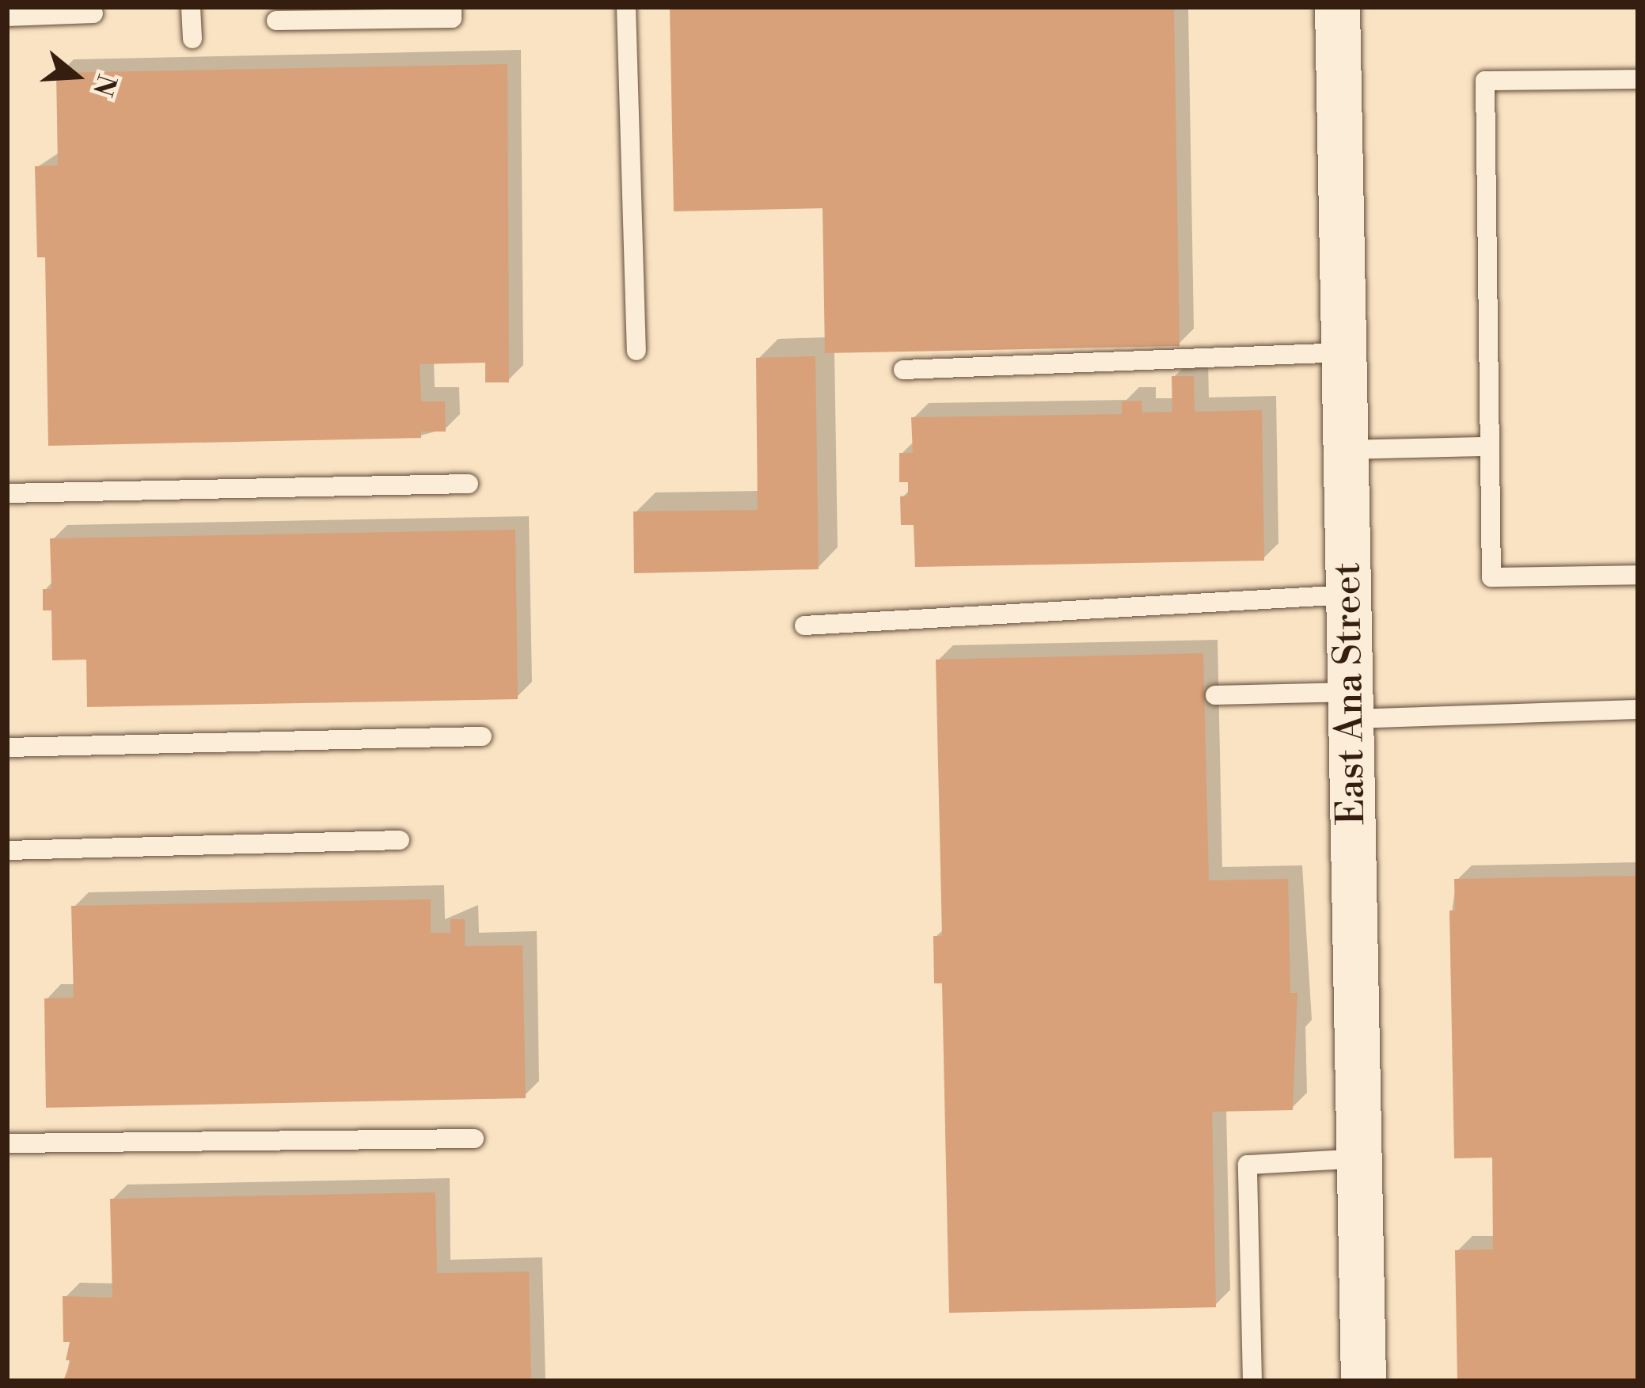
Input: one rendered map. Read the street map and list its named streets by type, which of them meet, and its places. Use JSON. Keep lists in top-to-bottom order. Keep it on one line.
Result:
{"streets":{"street":["East Ana Street"]},"north":"right"}
